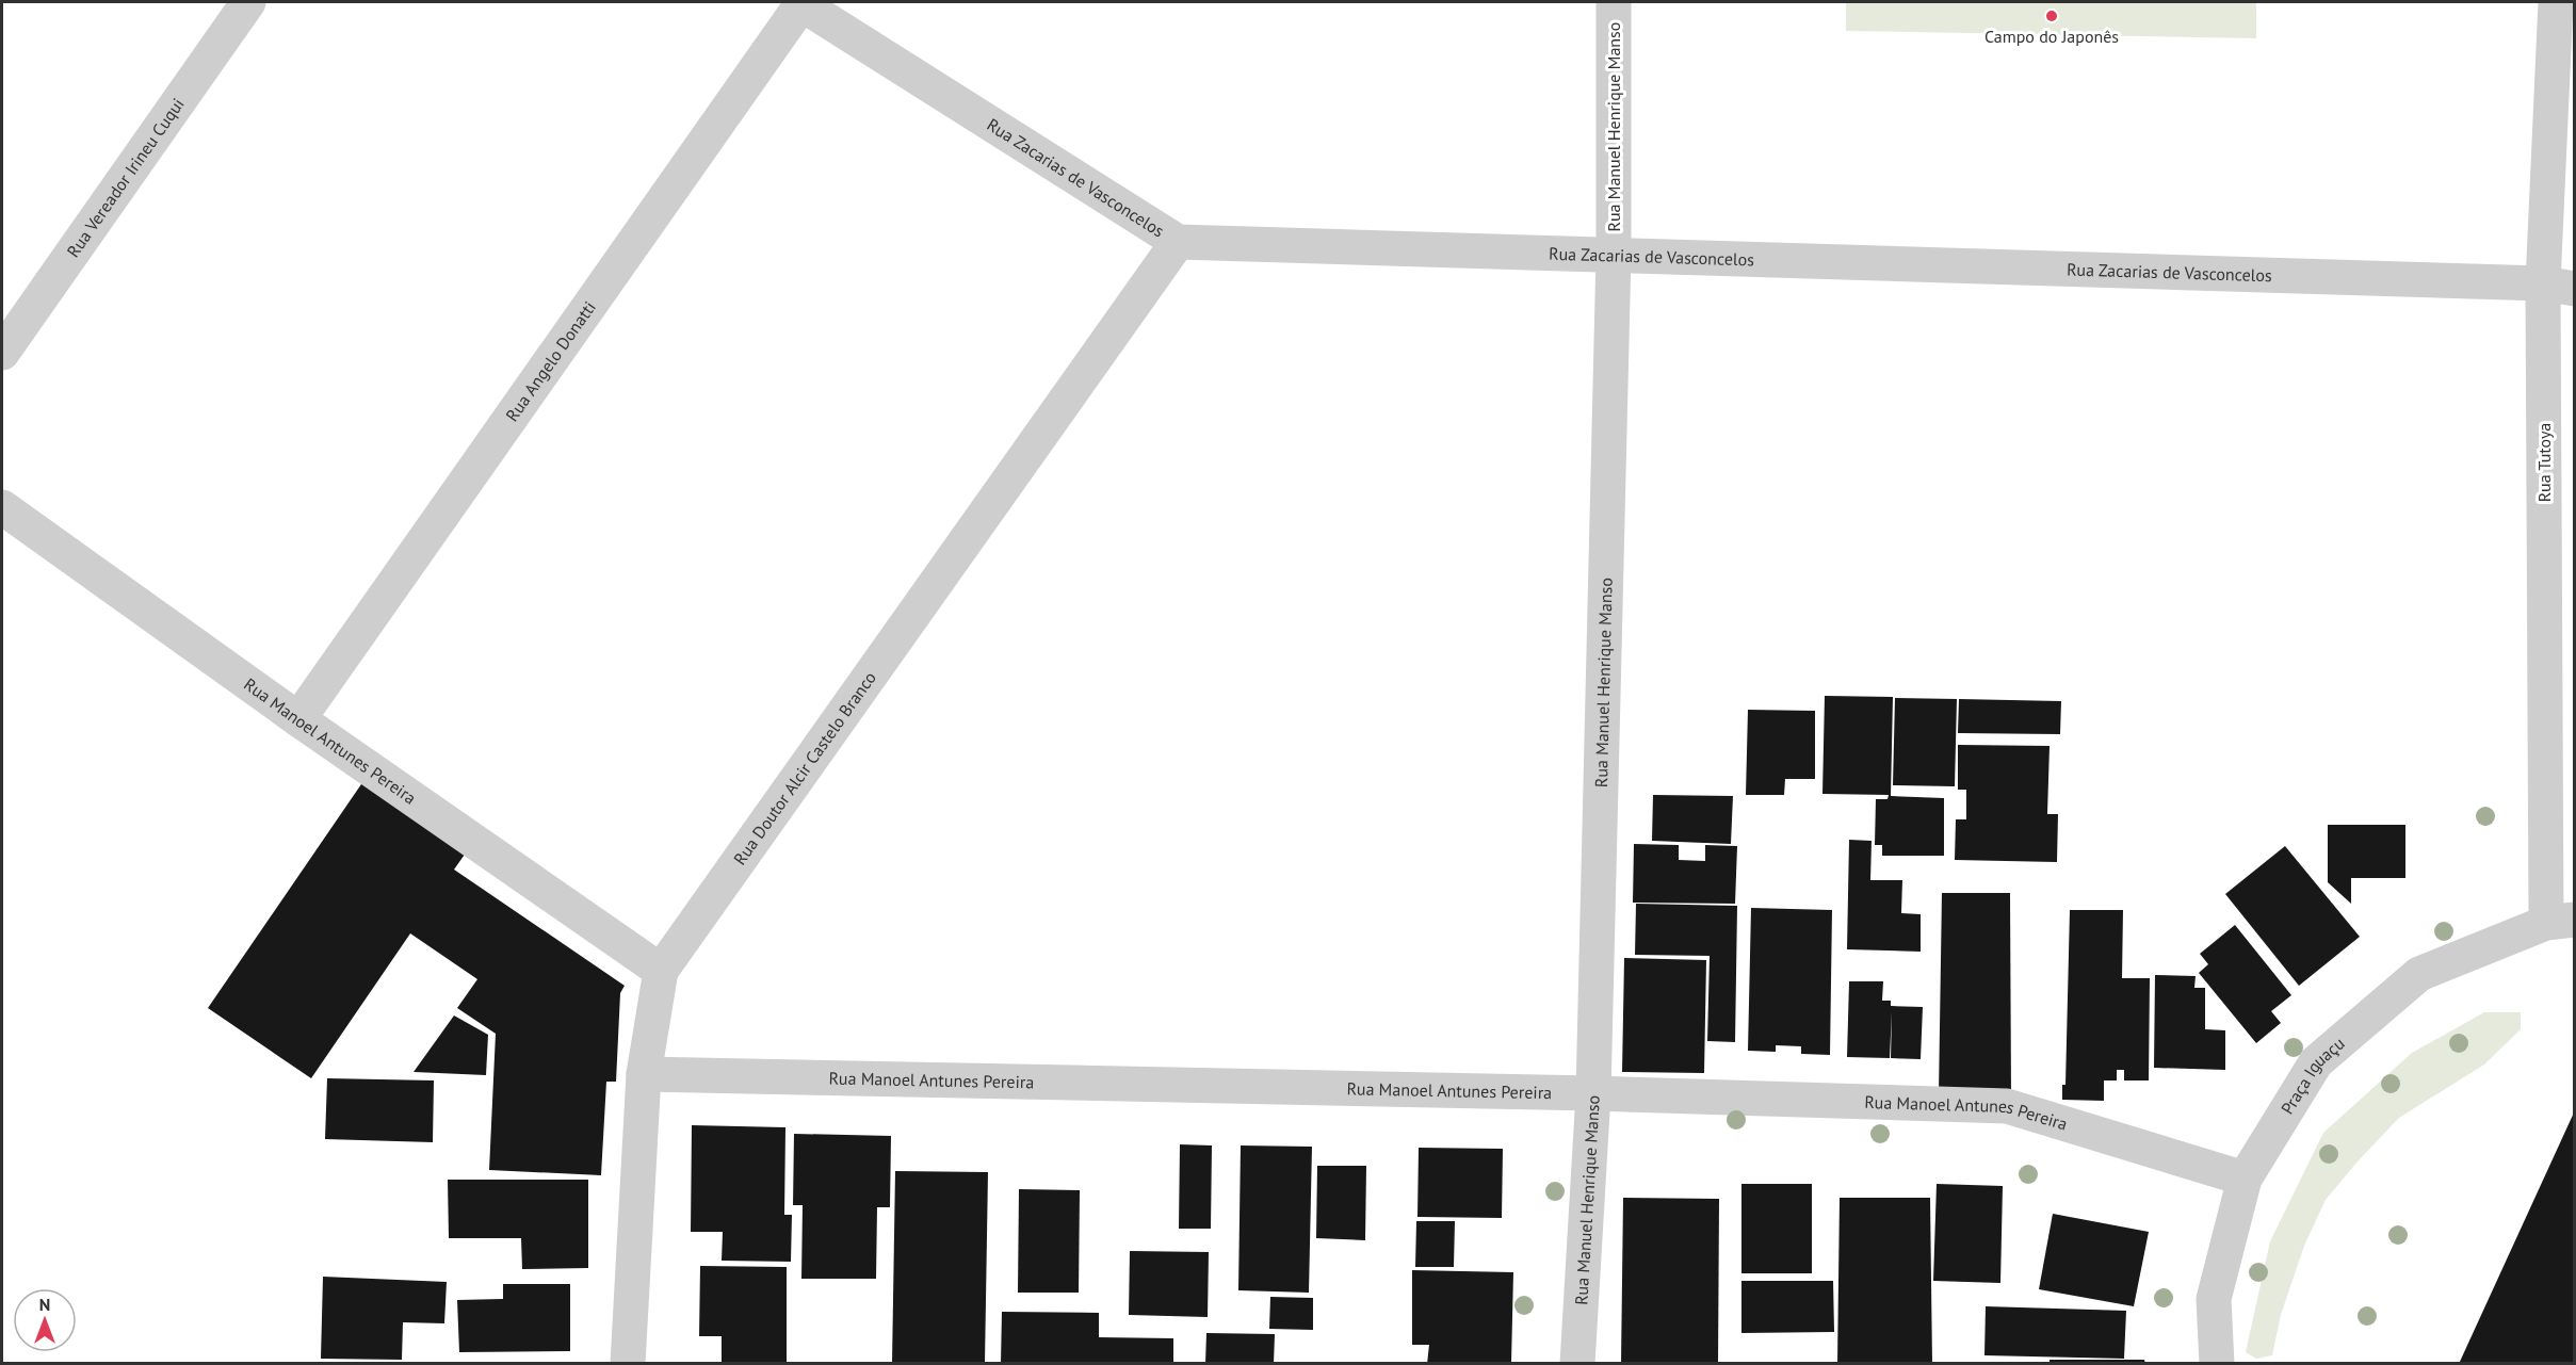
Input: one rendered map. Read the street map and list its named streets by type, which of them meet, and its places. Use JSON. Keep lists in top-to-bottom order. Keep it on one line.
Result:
{"streets":{"street":["Rua Manuel Henrique Manso","Rua Vereador Irineu Cuqui","Rua Zacarias de Vasconcelos","Rua Angelo Donatti","Rua Tutoya","Rua Manoel Antunes Pereira","Rua Doutor Alcir Castelo Branco","Praça Iguaçu"]},"crossings":[["Rua Manuel Henrique Manso","Rua Zacarias de Vasconcelos"],["Rua Manuel Henrique Manso","Rua Manoel Antunes Pereira"],["Rua Zacarias de Vasconcelos","Rua Angelo Donatti"],["Rua Zacarias de Vasconcelos","Rua Tutoya"],["Rua Zacarias de Vasconcelos","Rua Doutor Alcir Castelo Branco"],["Rua Angelo Donatti","Rua Manoel Antunes Pereira"],["Rua Tutoya","Praça Iguaçu"],["Rua Manoel Antunes Pereira","Rua Doutor Alcir Castelo Branco"],["Rua Manoel Antunes Pereira","Praça Iguaçu"]],"places":["Campo do Japonês"],"north":"top"}
